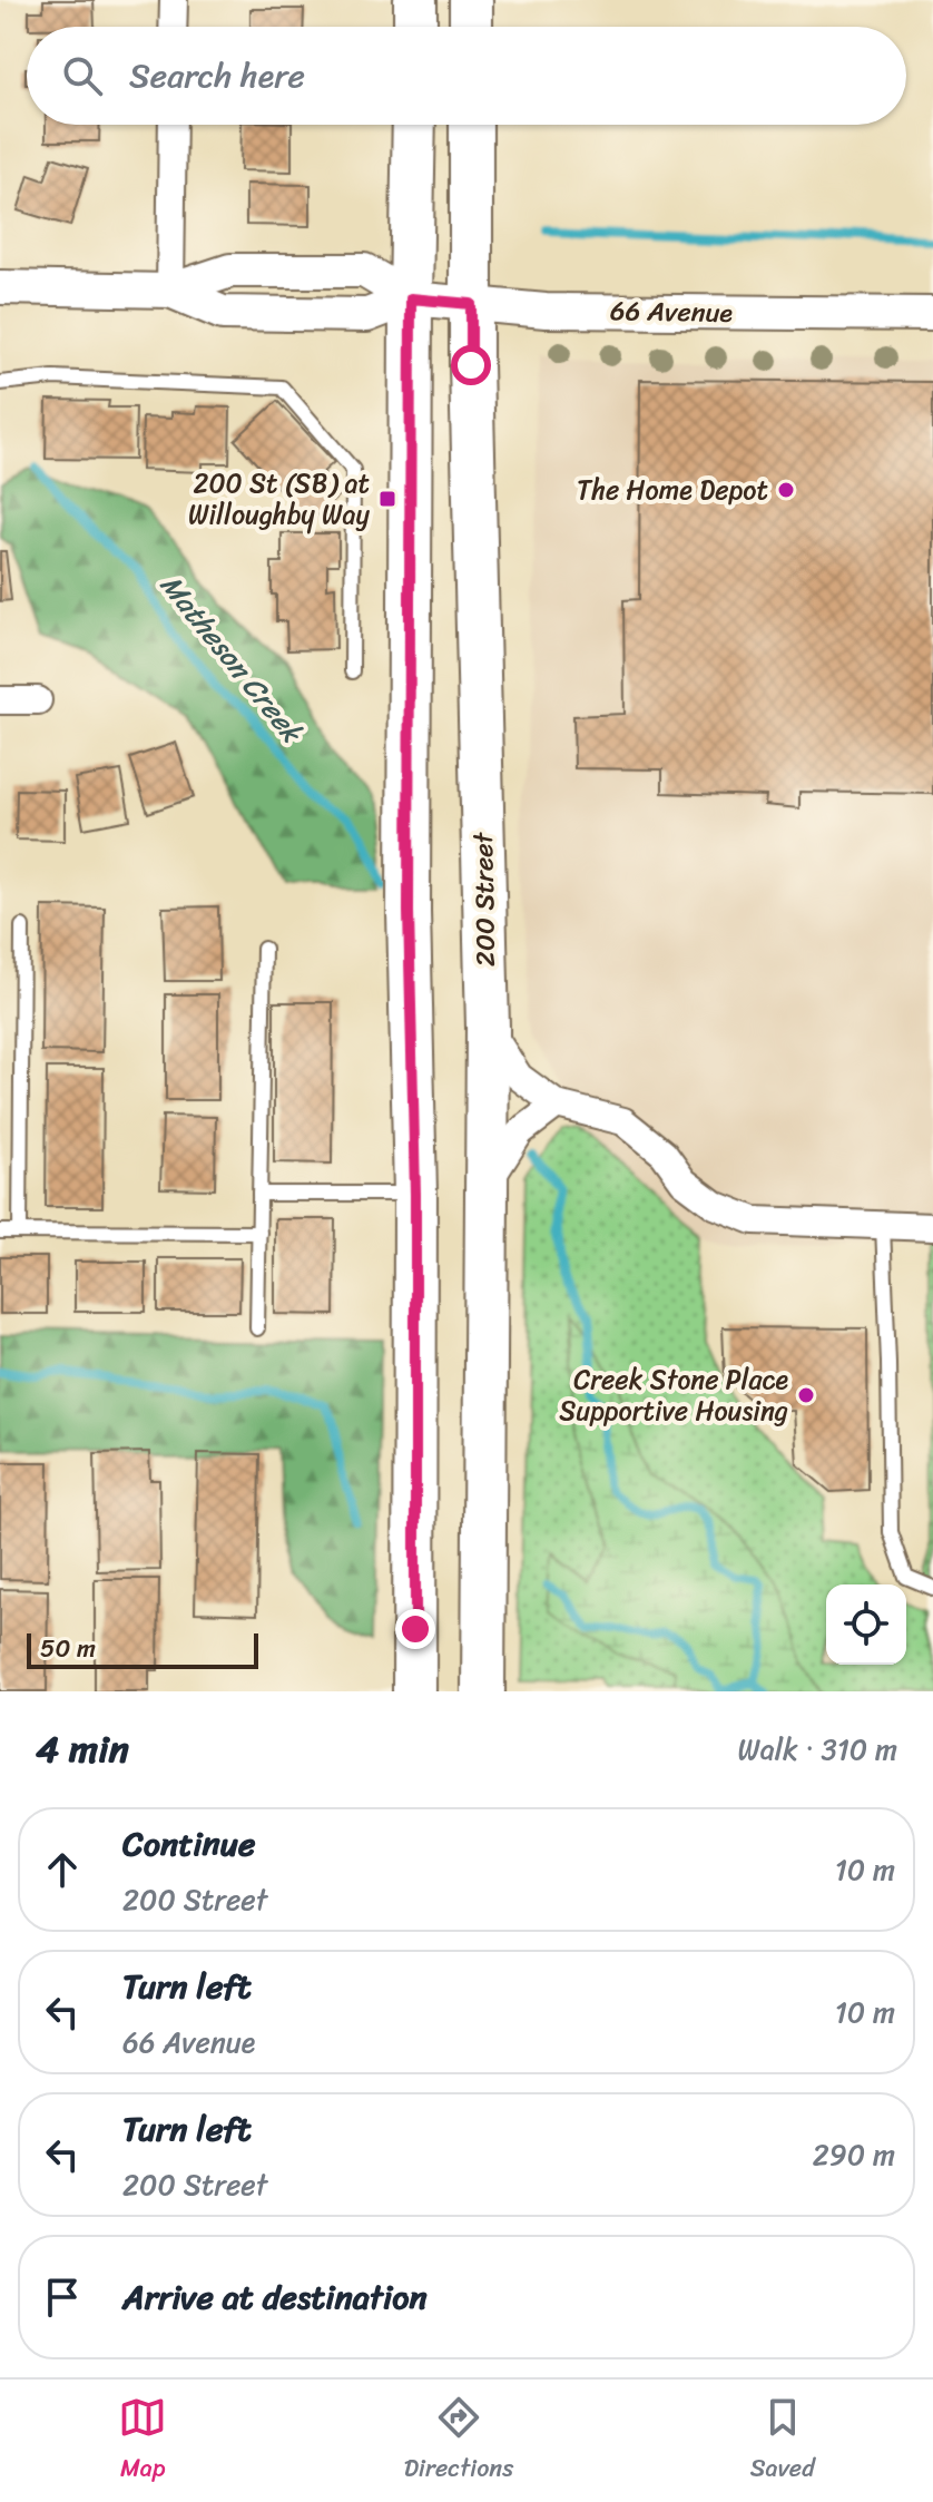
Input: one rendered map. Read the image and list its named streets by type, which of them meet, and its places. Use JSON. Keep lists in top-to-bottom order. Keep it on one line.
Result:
{"streets":{"main road":["200 Street"],"street":["66 Avenue"]},"crossings":[["66 Avenue","200 Street"]],"water":["Matheson Creek"],"places":{"other":["The Home Depot","Creek Stone Place Supportive Housing"],"transit":["200 St (SB) at Willoughby Way"]},"scale_bar":"50 m","page":{"search":"Search here","scale":"50 m","heading":["4 min","Walk · 310 m"],"list":[["Continue","200 Street","10 m"],["Turn left","66 Avenue","10 m"],["Turn left","200 Street","290 m"],"Arrive at destination"],"nav":["Map","Directions","Saved"]}}
